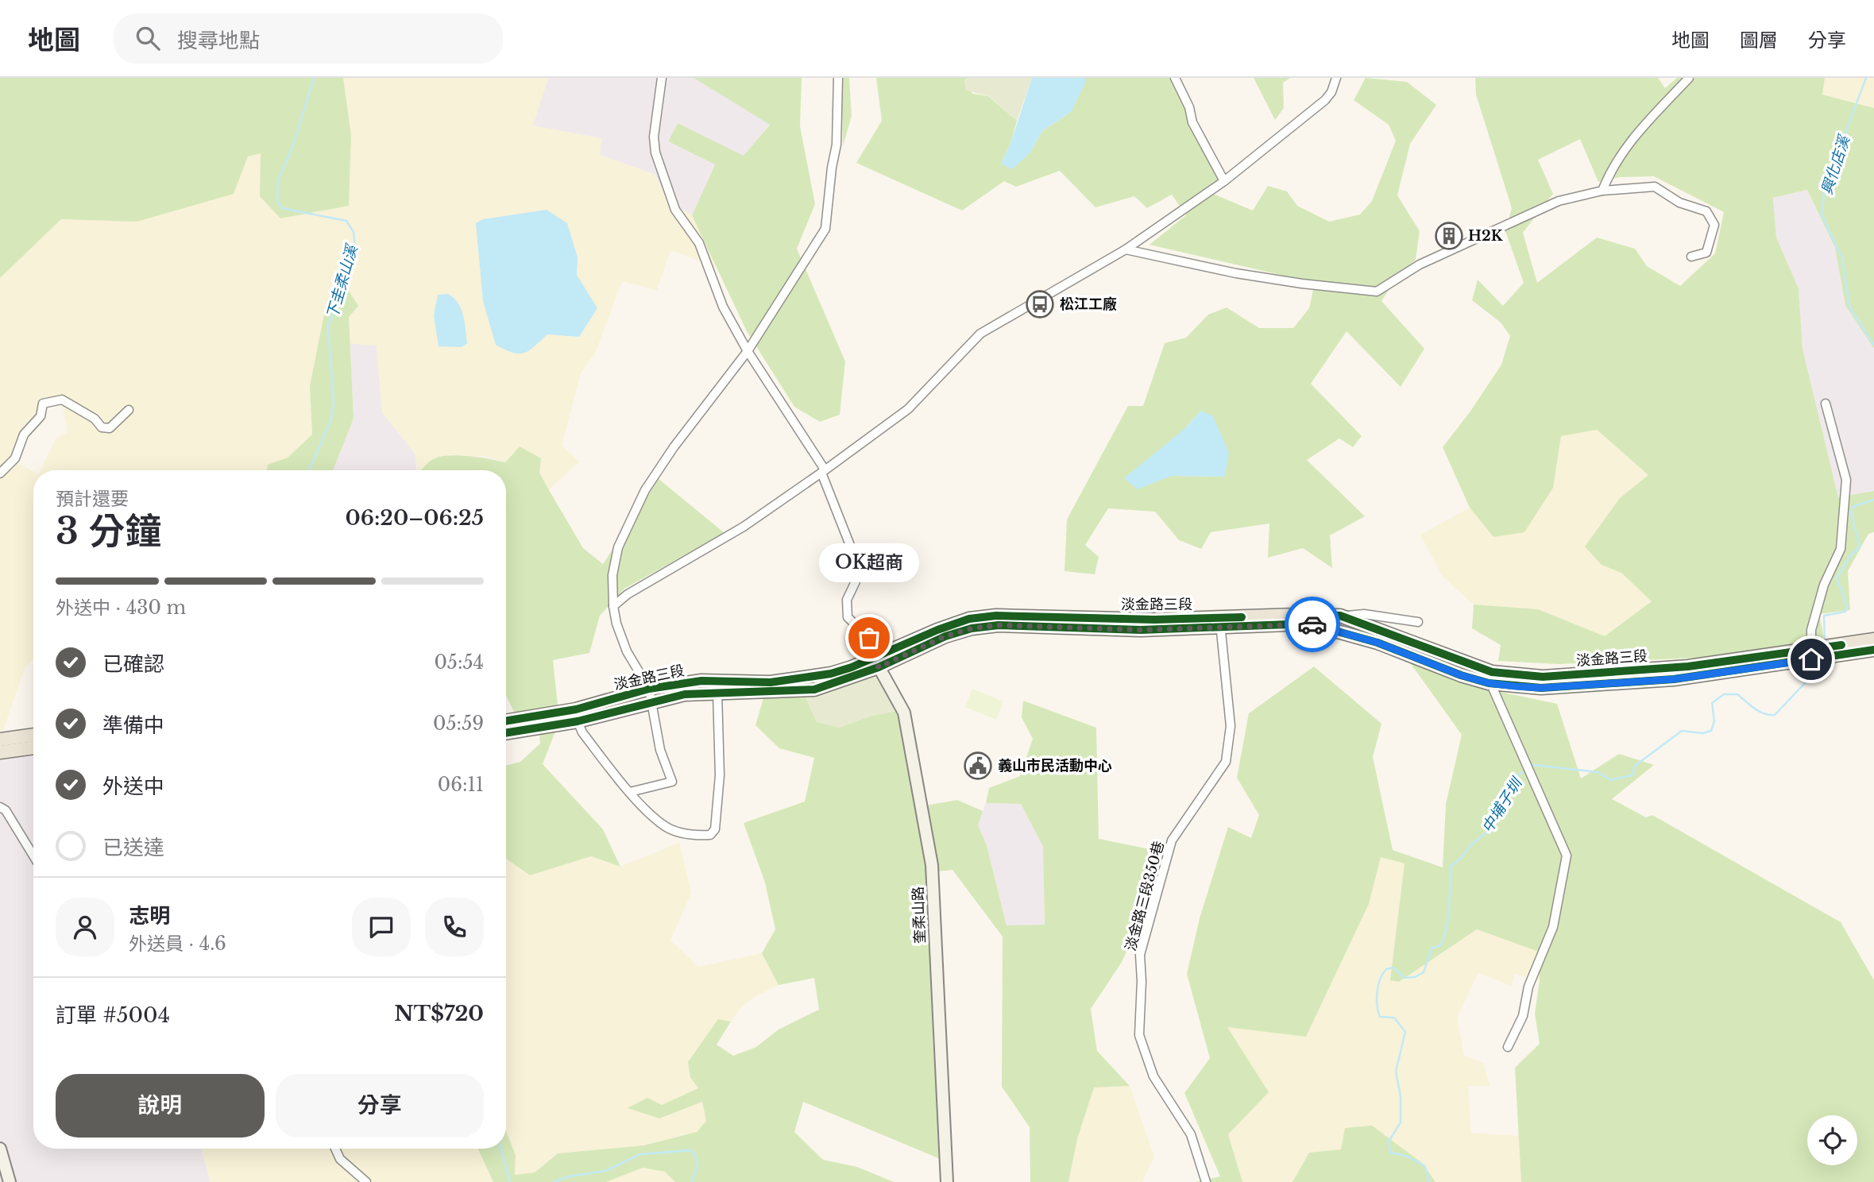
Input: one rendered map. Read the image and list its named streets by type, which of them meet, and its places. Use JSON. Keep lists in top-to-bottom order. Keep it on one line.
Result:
{"streets":{"main road":["淡金路三段"],"street":["淡金路三段350巷","奎柔山路"]},"crossings":[["淡金路三段","淡金路三段350巷"],["淡金路三段","奎柔山路"]],"water":["興化店溪","下圭柔山溪","中埔子圳"],"places":{"building":["H2K"],"bus stop":["松江工廠"],"other":["OK超商"],"public building":["義山市民活動中心"]},"page":{"header":"地圖","search":"搜尋地點","nav":["地圖","圖層","分享"],"heading":["3 分鐘","預計還要","06:20–06:25"],"panel":["志明","外送員 · 4.6","訂單 #5004","NT$720"],"bubble":"OK超商","bar":"外送中 · 430 m","list":[["已確認","05:54"],["準備中","05:59"],["外送中","06:11"],"已送達"],"buttons":["說明","分享"]}}
